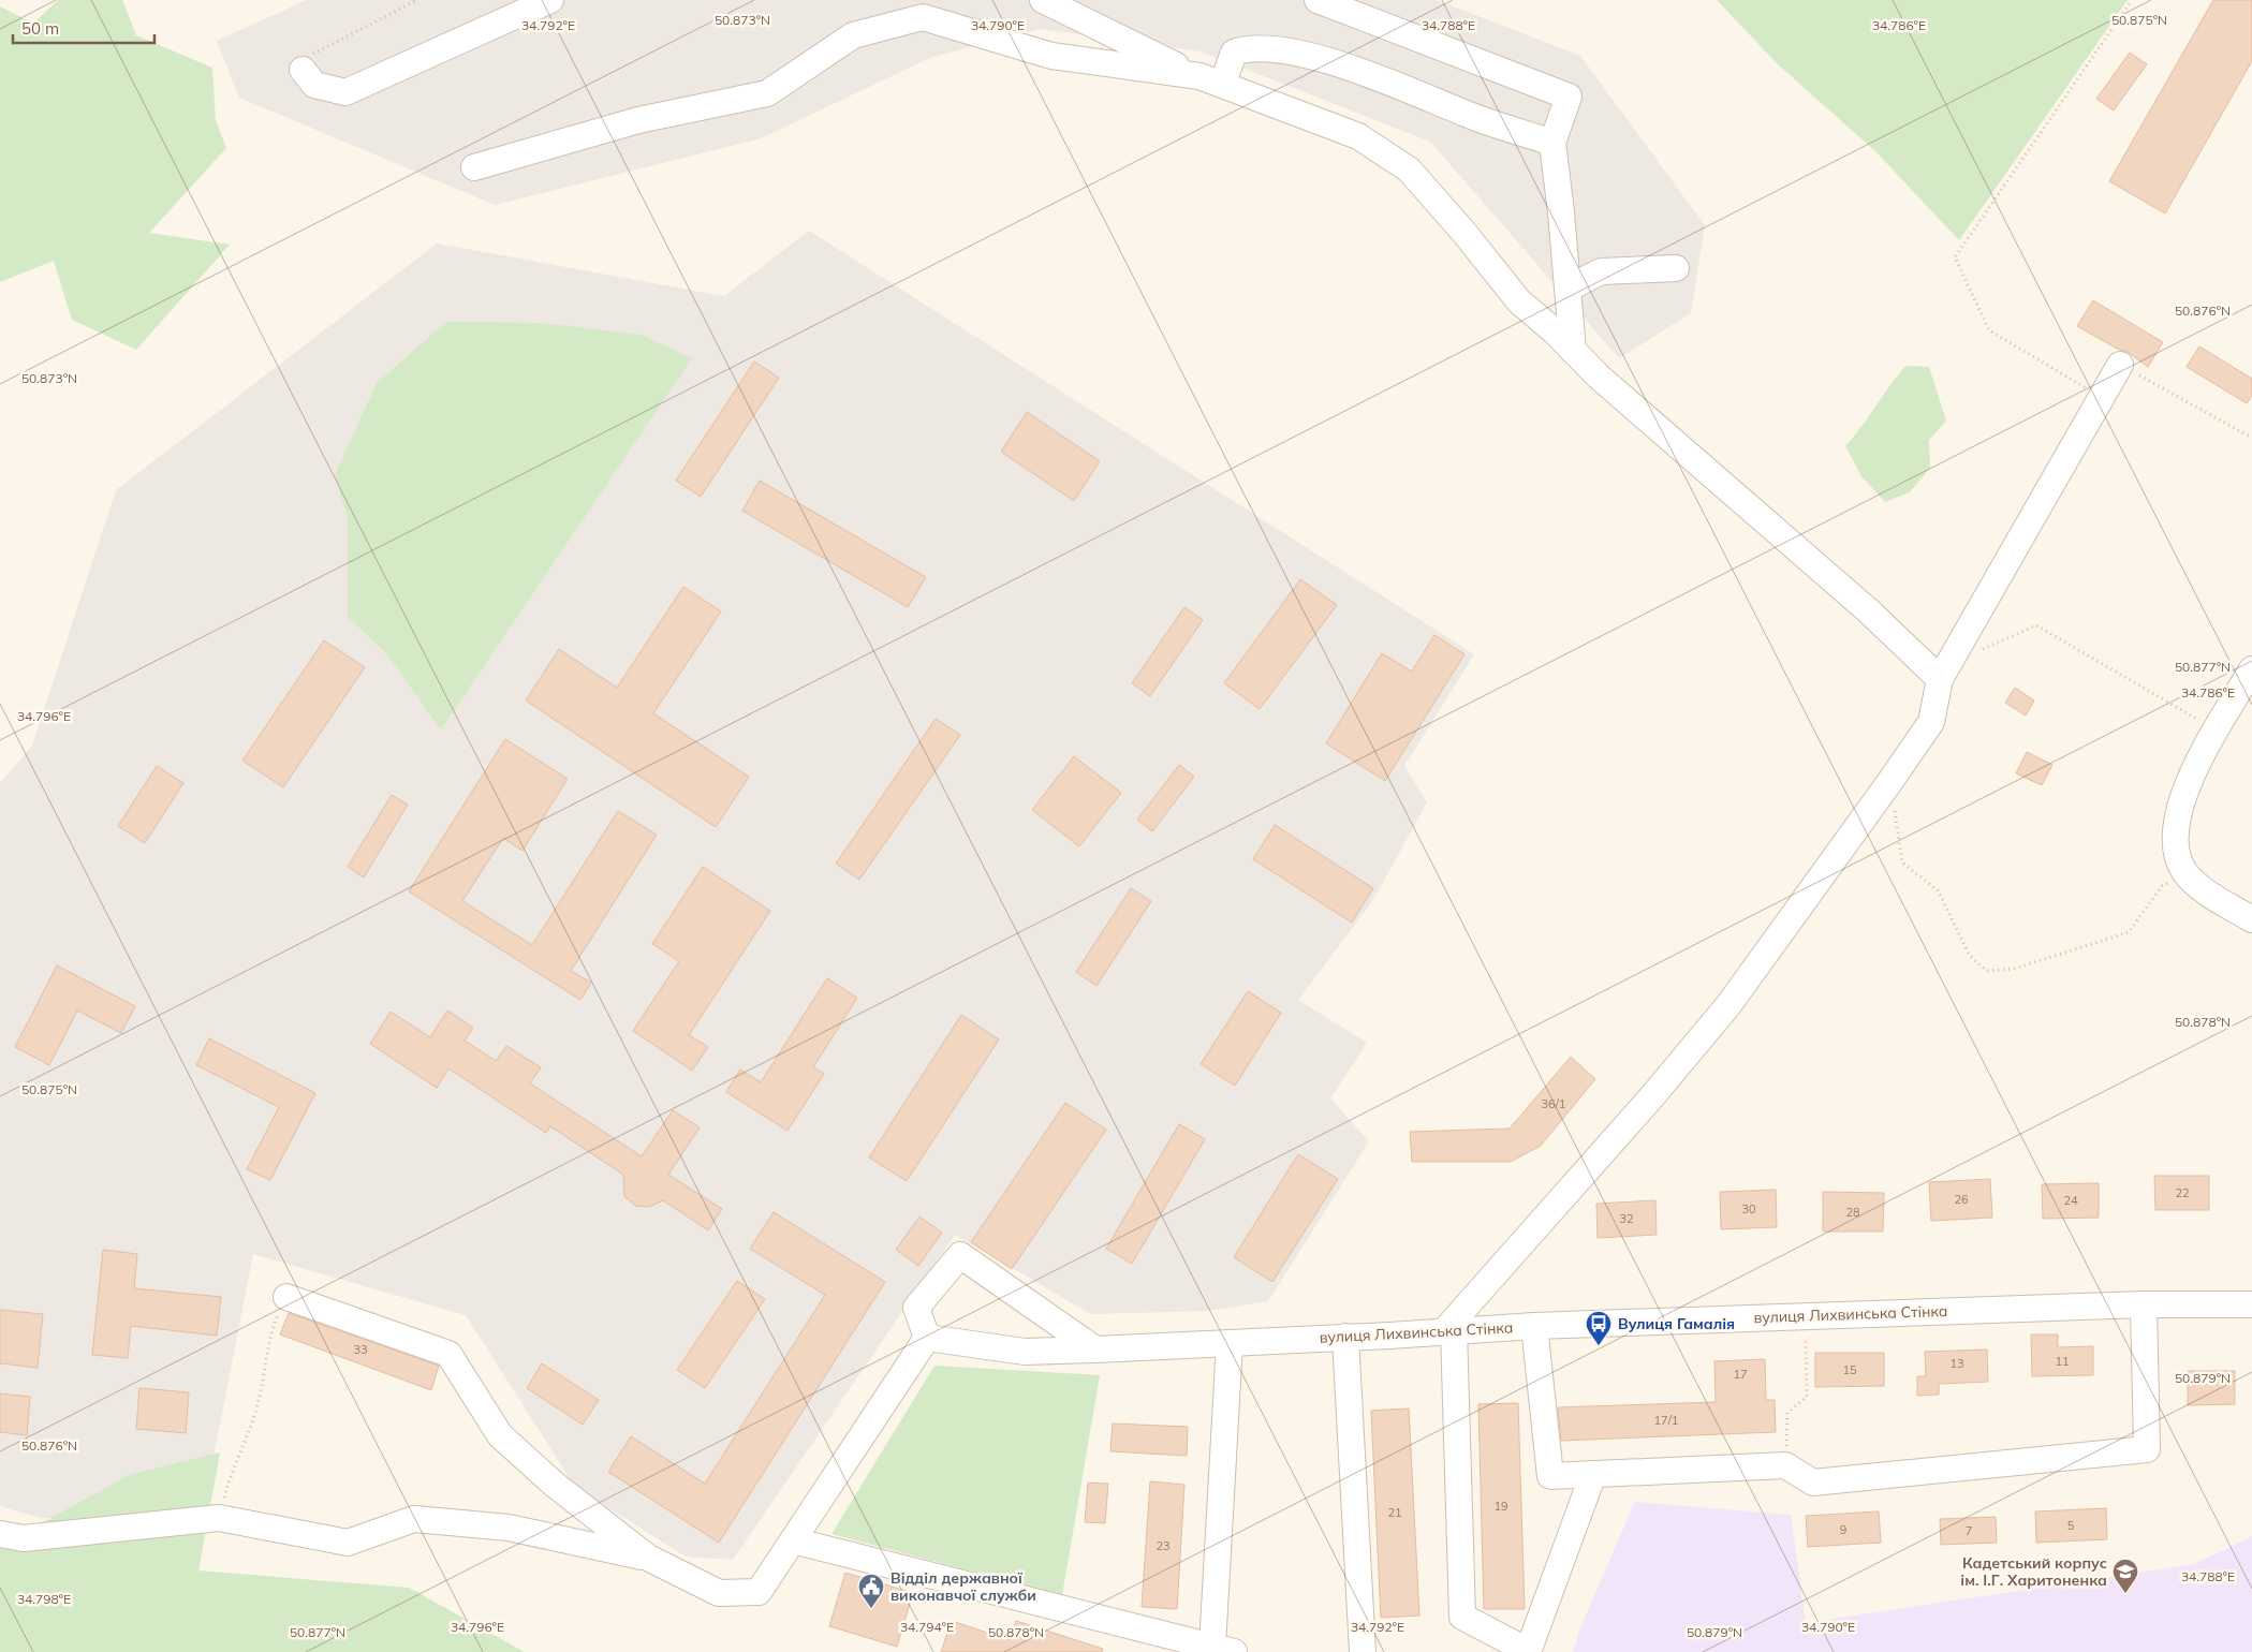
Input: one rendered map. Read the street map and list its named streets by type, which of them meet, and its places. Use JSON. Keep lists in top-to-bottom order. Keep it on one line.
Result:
{"streets":{"street":["вулиця Лихвинська Стінка"]},"places":{"bus stop":["Вулиця Гамалія"],"school or university":["Кадетський корпус ім. І.Г. Харитоненка"],"public building":["Відділ державної виконавчої служби"]},"house_numbers":["36/1","22","26","24","30","28","32","33","11","13","15","17","17/1","19","21","5","9","7","23"],"scale_bar":"50 m","coordinates":["50.875°N","50.873°N","34.792°E","34.790°E","34.788°E","34.786°E","50.876°N","50.877°N","34.796°E","50.878°N","50.879°N","34.798°E","34.794°E"]}
